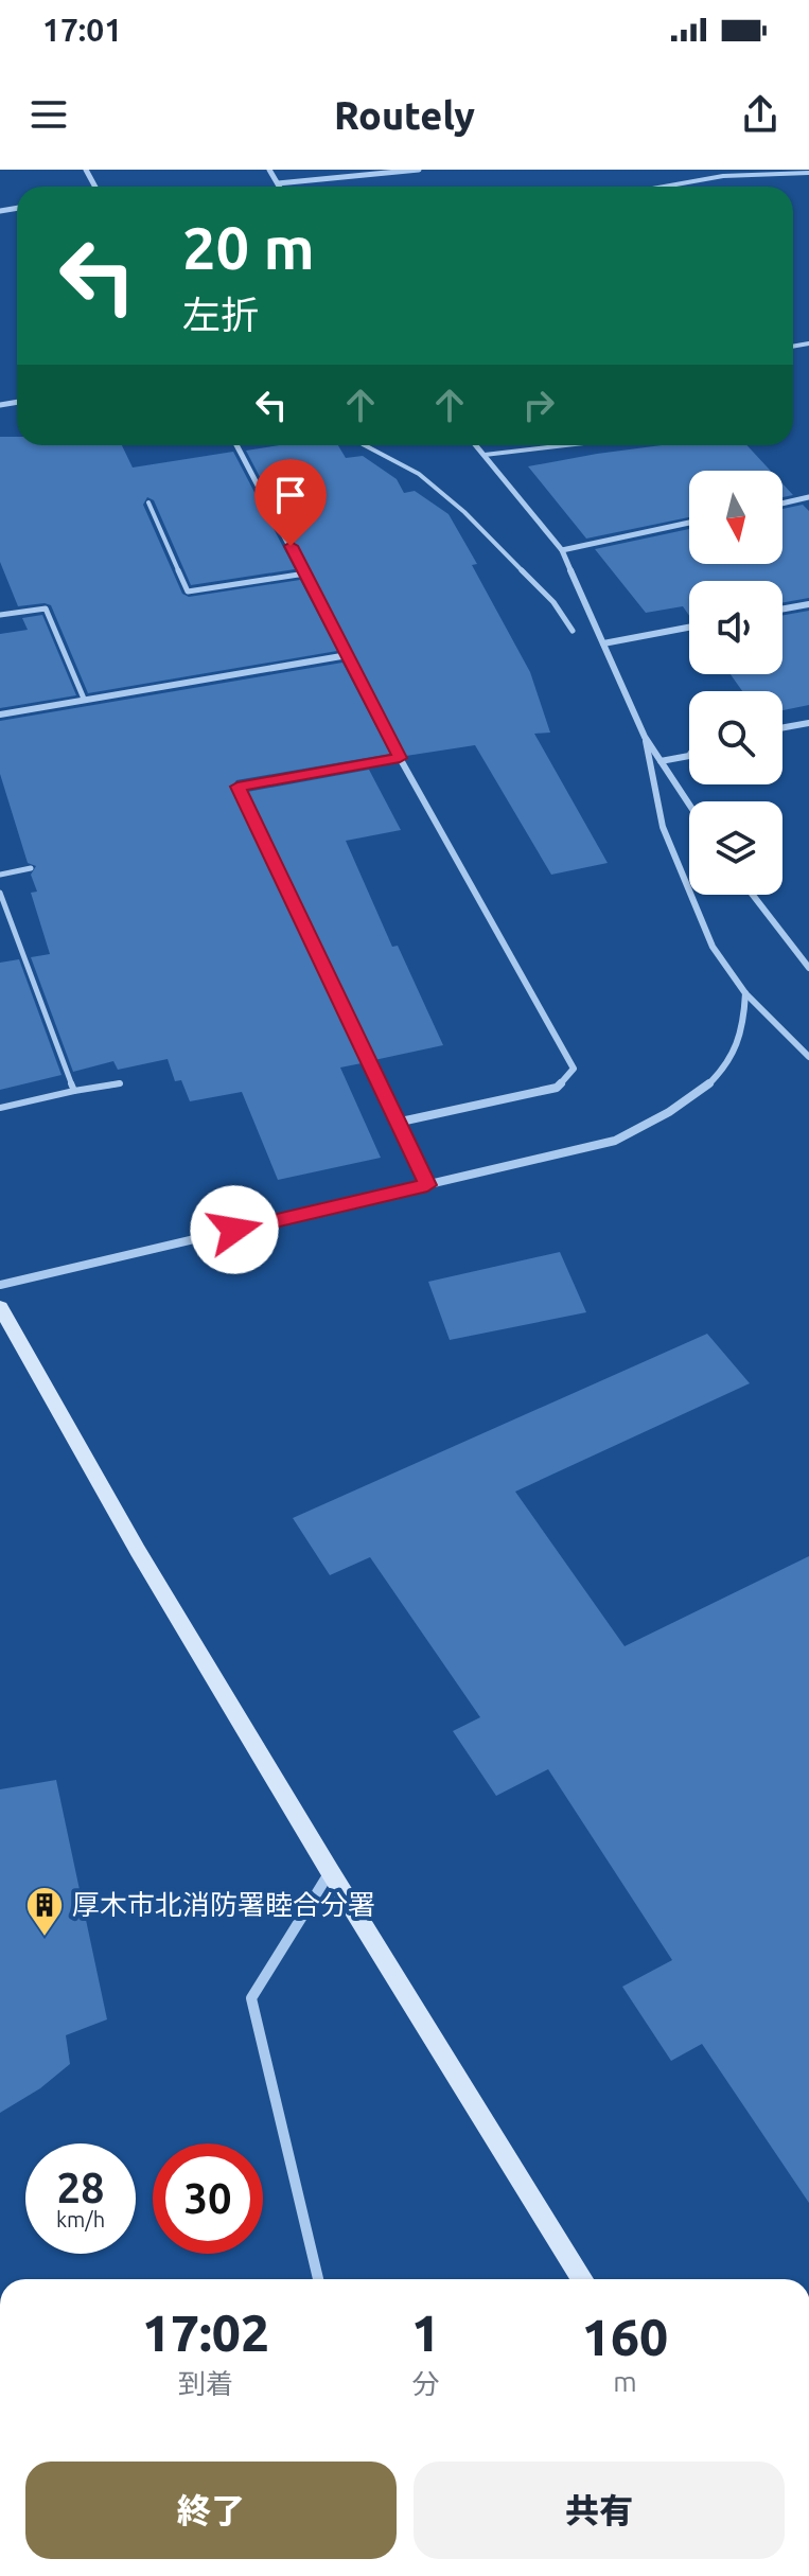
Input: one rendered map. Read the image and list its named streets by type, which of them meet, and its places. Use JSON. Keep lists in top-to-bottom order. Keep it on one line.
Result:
{"places":{"building":["厚木市北消防署睦合分署"]},"north":"bottom","page":{"status":"17:01","header":"Routely","turn":["20 m","左折"],"speed":"28 km/h","limit":"30","eta":["17:02","到着","1","分","160","m"],"buttons":["終了","共有"]}}
